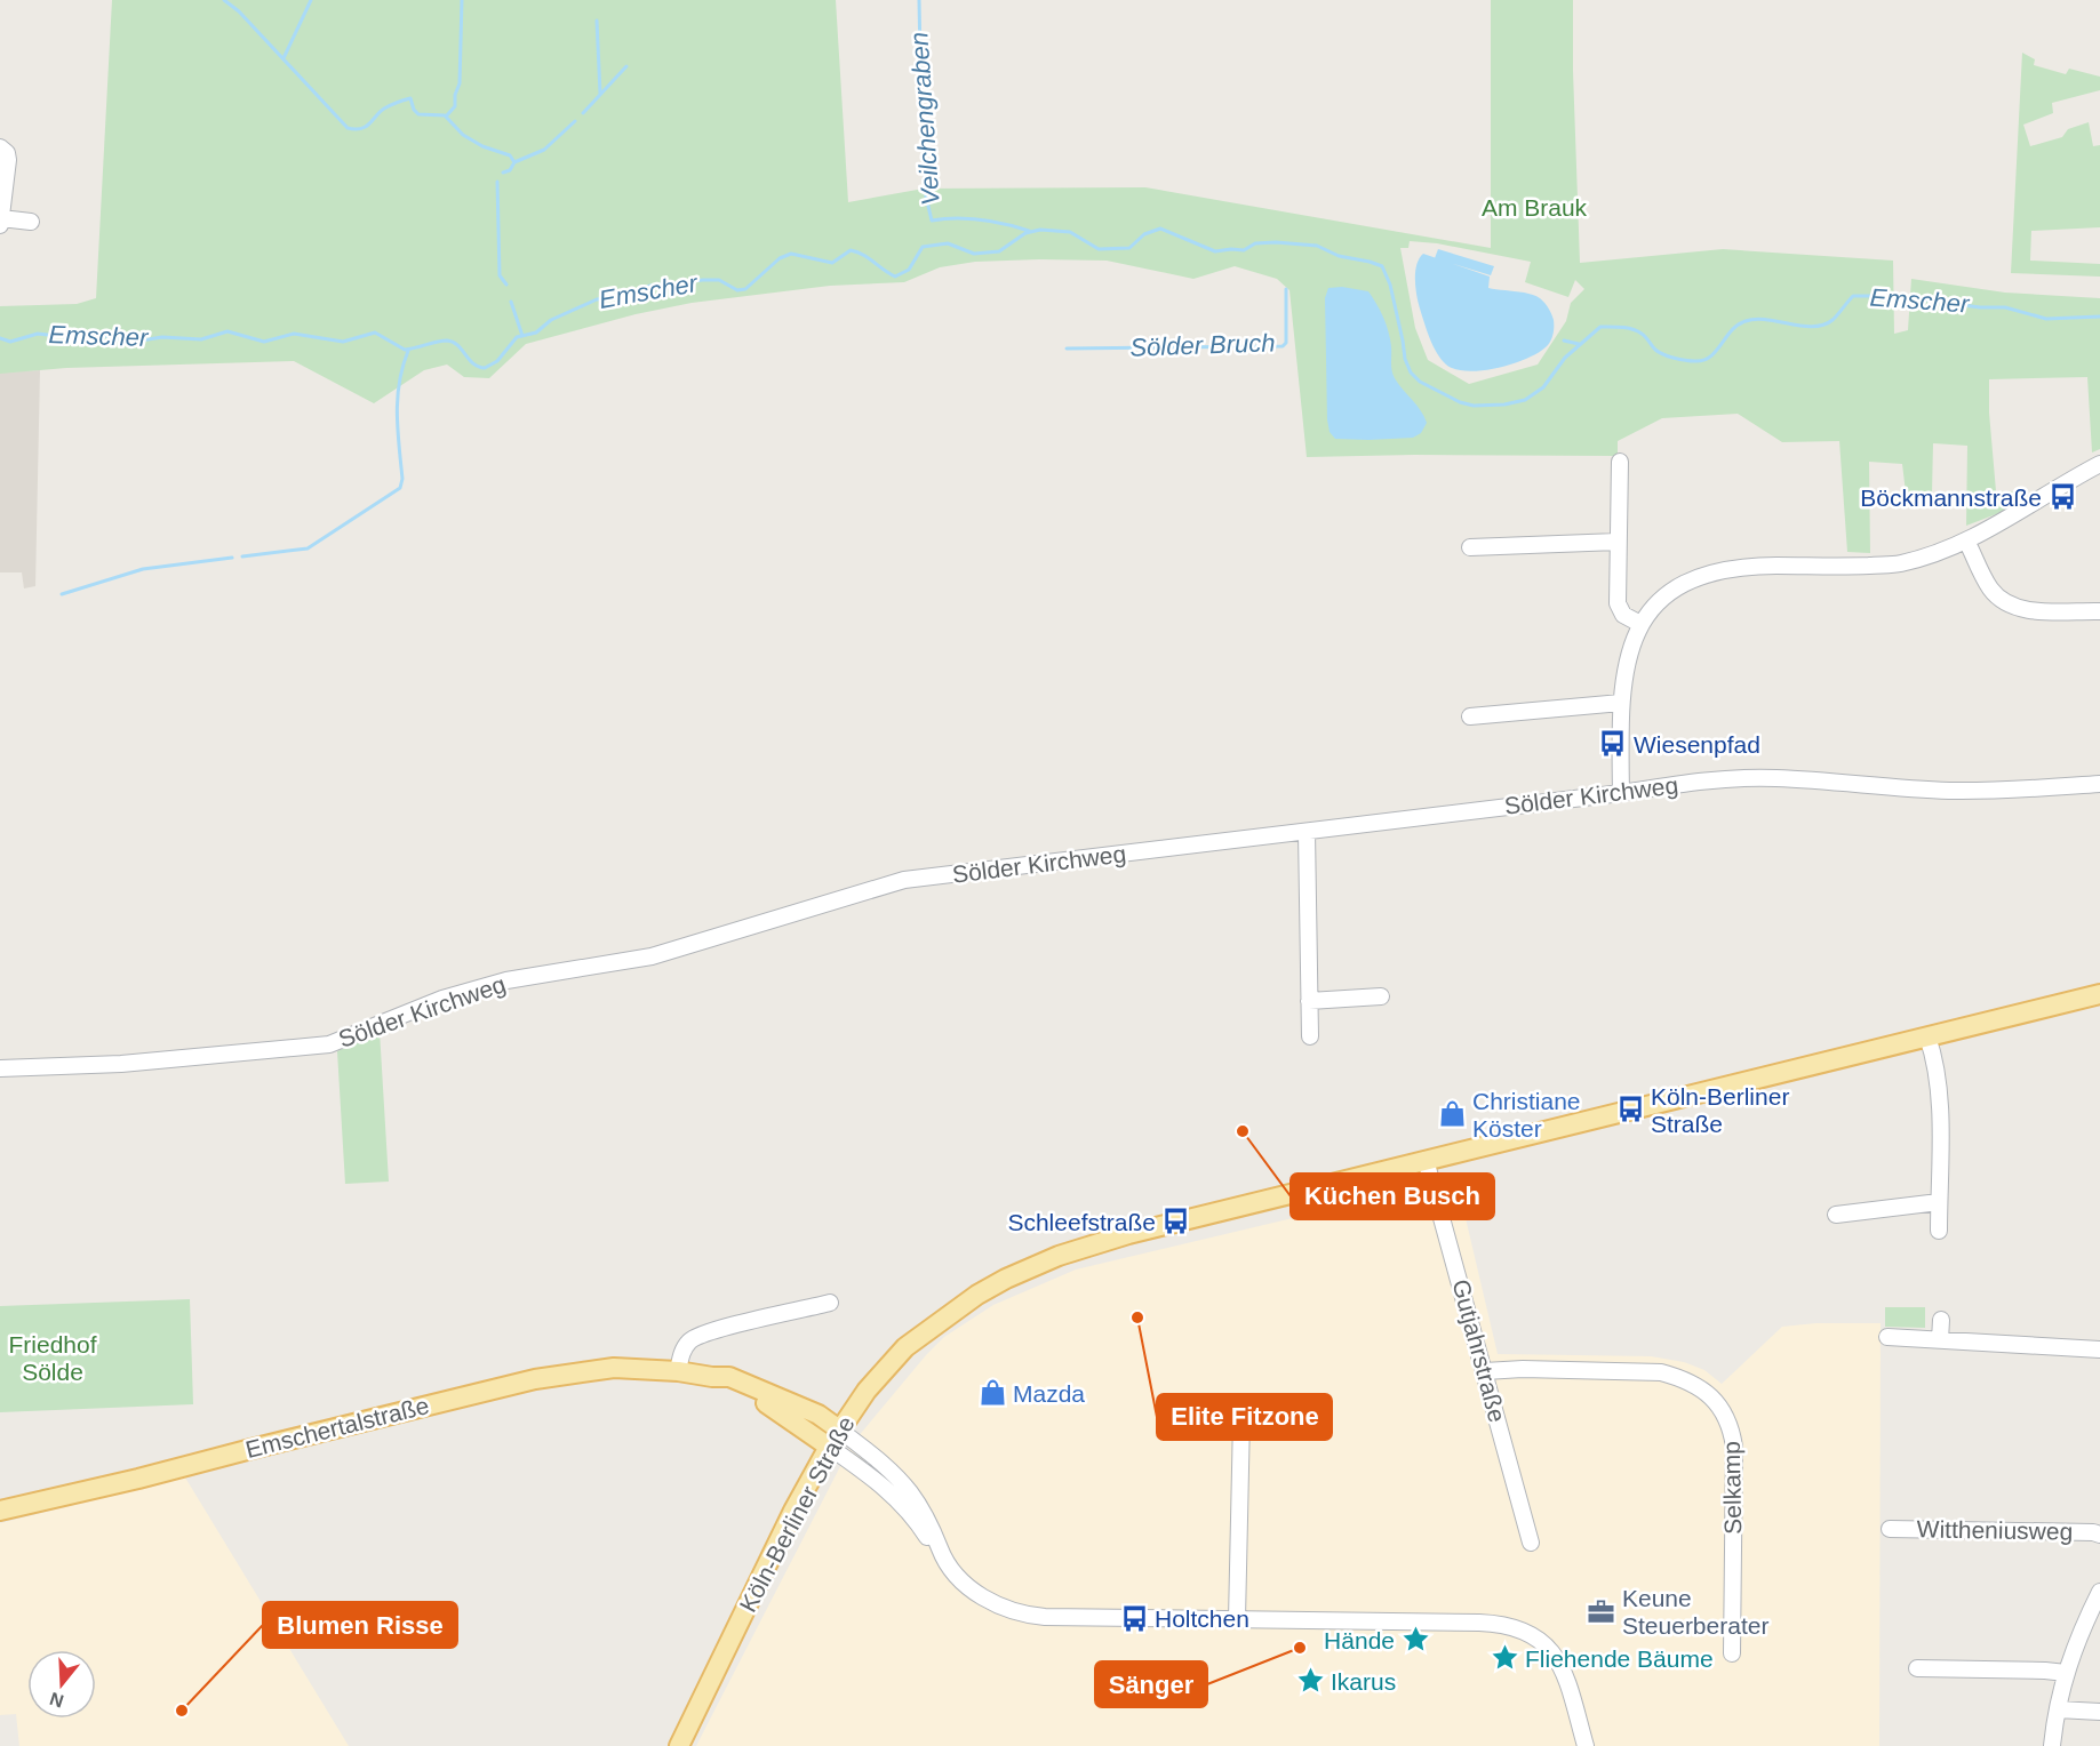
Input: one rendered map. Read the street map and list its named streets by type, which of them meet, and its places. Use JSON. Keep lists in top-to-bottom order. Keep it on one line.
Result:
{"streets":{"main road":["Emschertalstraße","Köln-Berliner Straße"],"street":["Sölder Kirchweg","Gutjahrstraße","Selkamp","Wittheniusweg"]},"crossings":[["Gutjahrstraße","Selkamp"],["Gutjahrstraße","Köln-Berliner Straße"],["Emschertalstraße","Köln-Berliner Straße"]],"water":["Veilchengraben","Emscher","Sölder Bruch"],"parks":["Am Brauk","Friedhof Sölde"],"places":{"bus stop":["Böckmannstraße","Wiesenpfad","Köln-Berliner Straße","Schleefstraße","Holtchen"],"shop":["Christiane Köster","Mazda"],"other":["Küchen Busch","Elite Fitzone","Sänger","Blumen Risse"],"office":["Keune Steuerberater"],"place":["Hände","Fliehende Bäume","Ikarus"]},"north":"bottom"}
